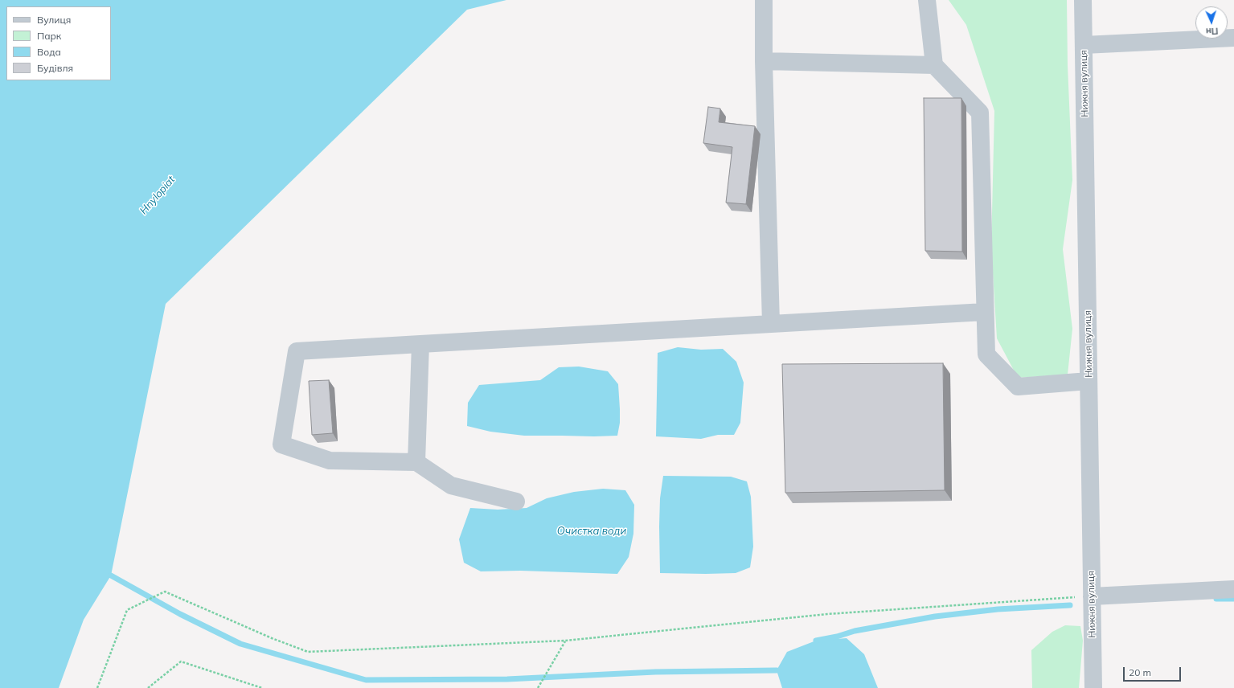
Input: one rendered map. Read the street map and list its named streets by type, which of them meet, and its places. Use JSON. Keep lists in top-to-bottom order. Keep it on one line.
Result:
{"streets":{"street":["Нижня вулиця"]},"water":["Hnylopiat","Очистка води"],"legend":["Вулиця","Парк","Вода","Будівля"],"scale_bar":"20 m","north":"bottom"}
